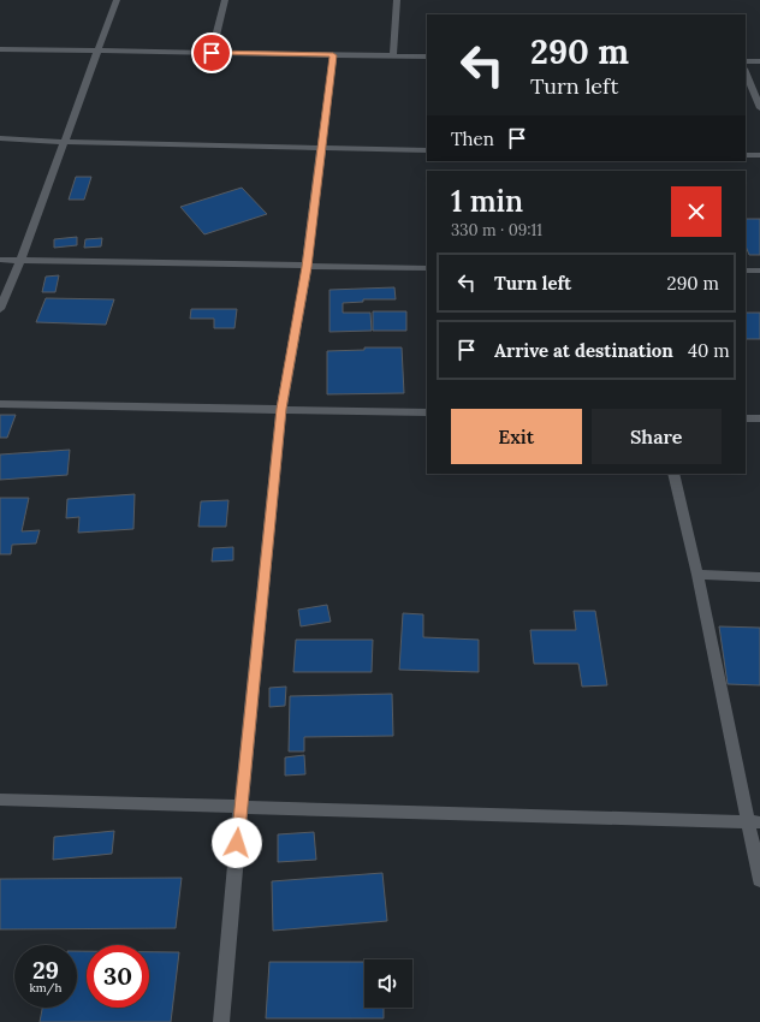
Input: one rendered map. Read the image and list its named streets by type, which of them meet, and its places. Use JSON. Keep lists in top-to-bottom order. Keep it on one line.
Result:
{"page":{"turn":["290 m","Turn left"],"then":"Then","heading":["1 min","330 m · 09:11"],"list":[{"name":"Turn left","value":"290 m"},{"name":"Arrive at destination","value":"40 m"}],"buttons":["Exit","Share"],"speed":"29 km/h","limit":"30"}}
